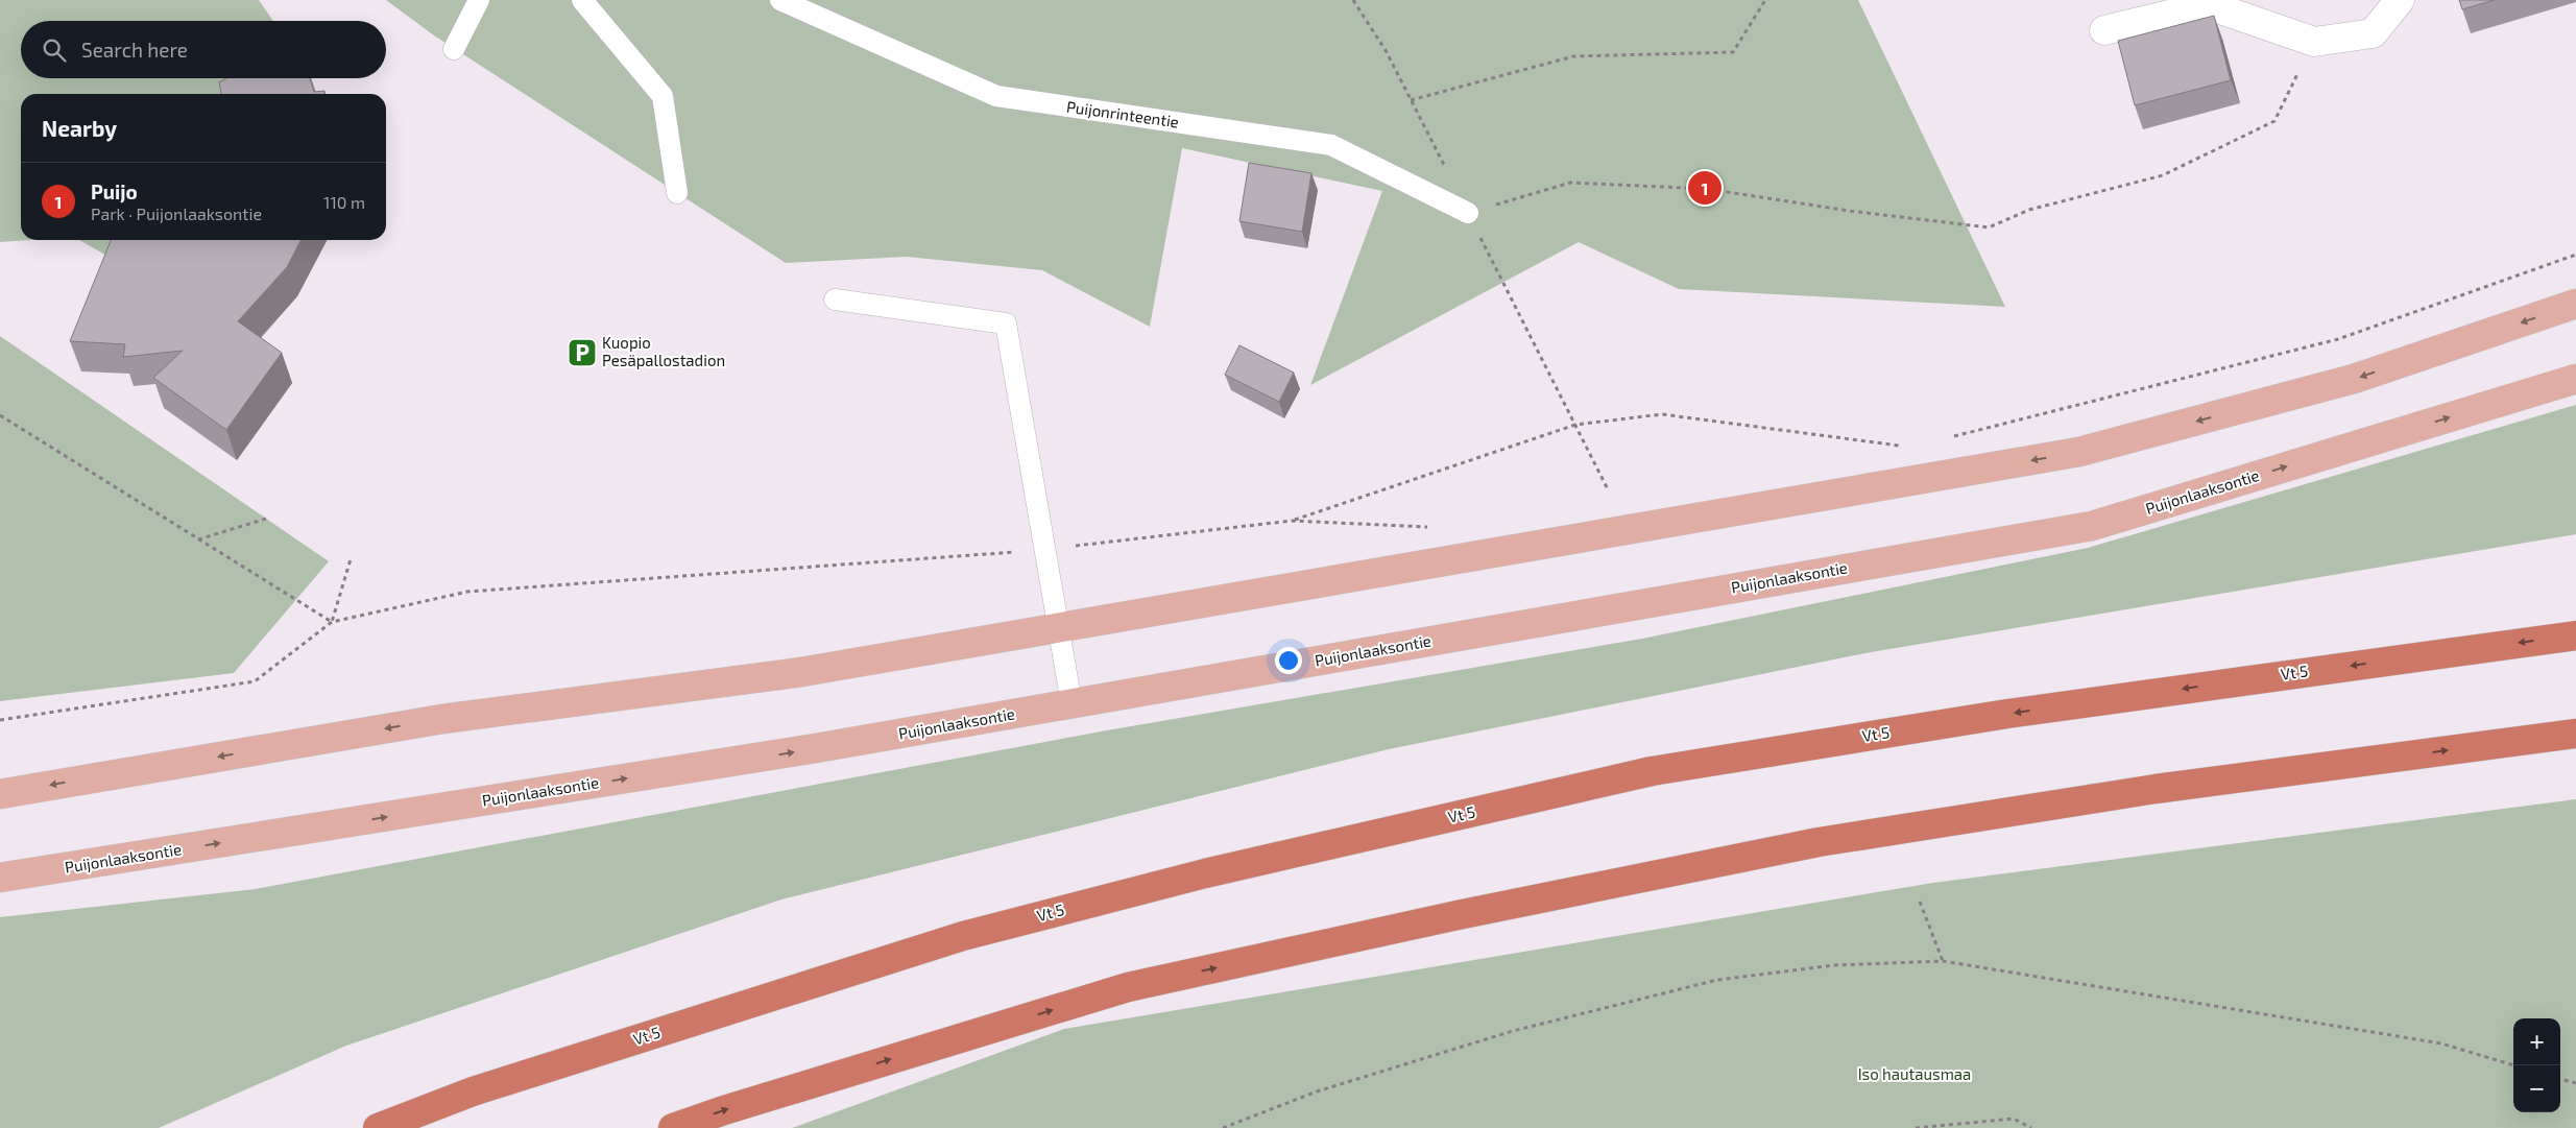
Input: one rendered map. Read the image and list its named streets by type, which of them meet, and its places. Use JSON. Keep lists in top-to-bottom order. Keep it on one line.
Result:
{"streets":{"highway":["Vt 5"],"main road":["Puijonlaaksontie"],"lane":["Puijonrinteentie"]},"parks":["Iso hautausmaa"],"places":{"parking":["Kuopio Pesäpallostadion"]},"page":{"search":"Search here","heading":"Nearby","list":[{"mark":"1","name":"Puijo","note":"Park · Puijonlaaksontie","value":"110 m"}],"pins":"1","map_buttons":["+","−"]}}
